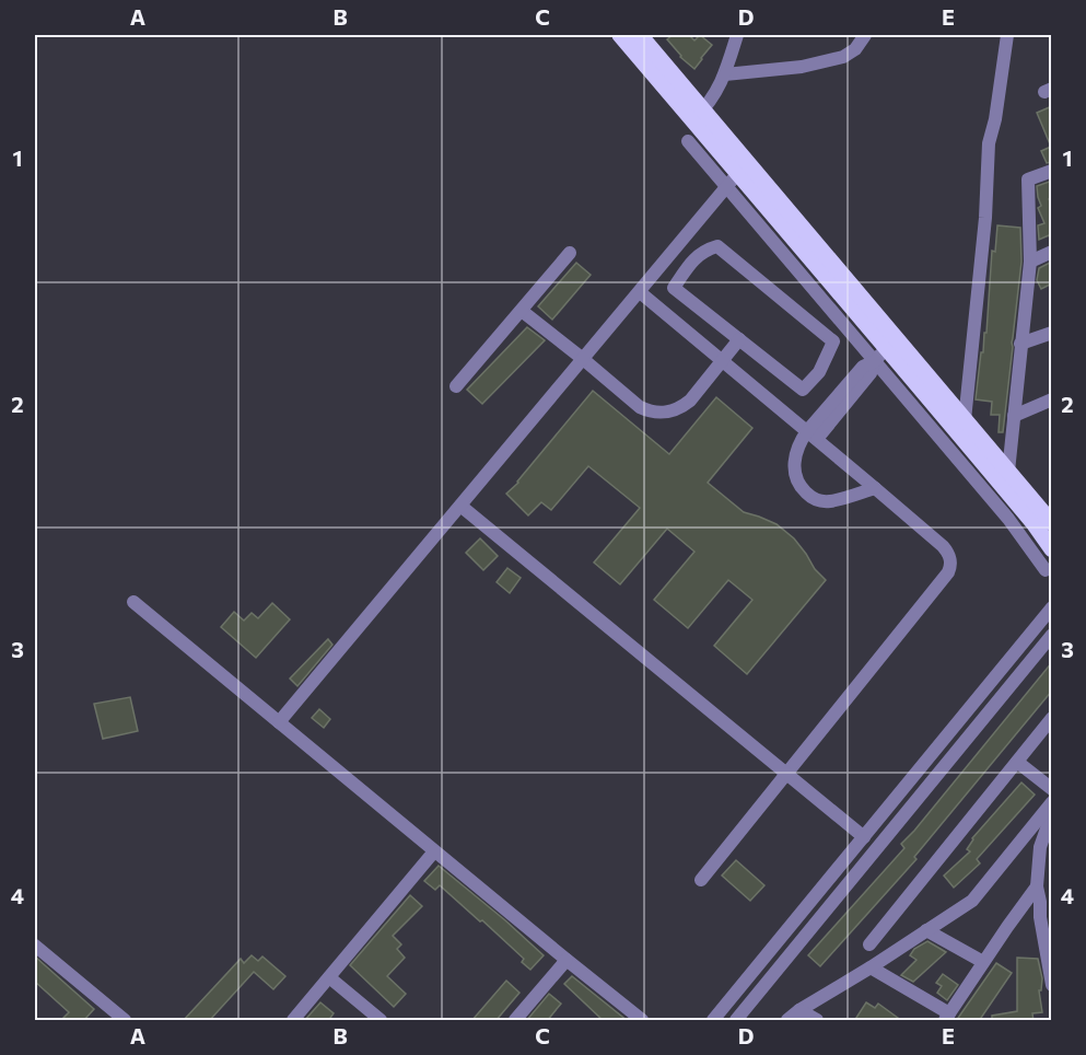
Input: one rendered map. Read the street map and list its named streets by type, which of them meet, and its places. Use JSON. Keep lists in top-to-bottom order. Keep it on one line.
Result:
{"grid":{"columns":["A","B","C","D","E"],"rows":["1","2","3","4"]}}
